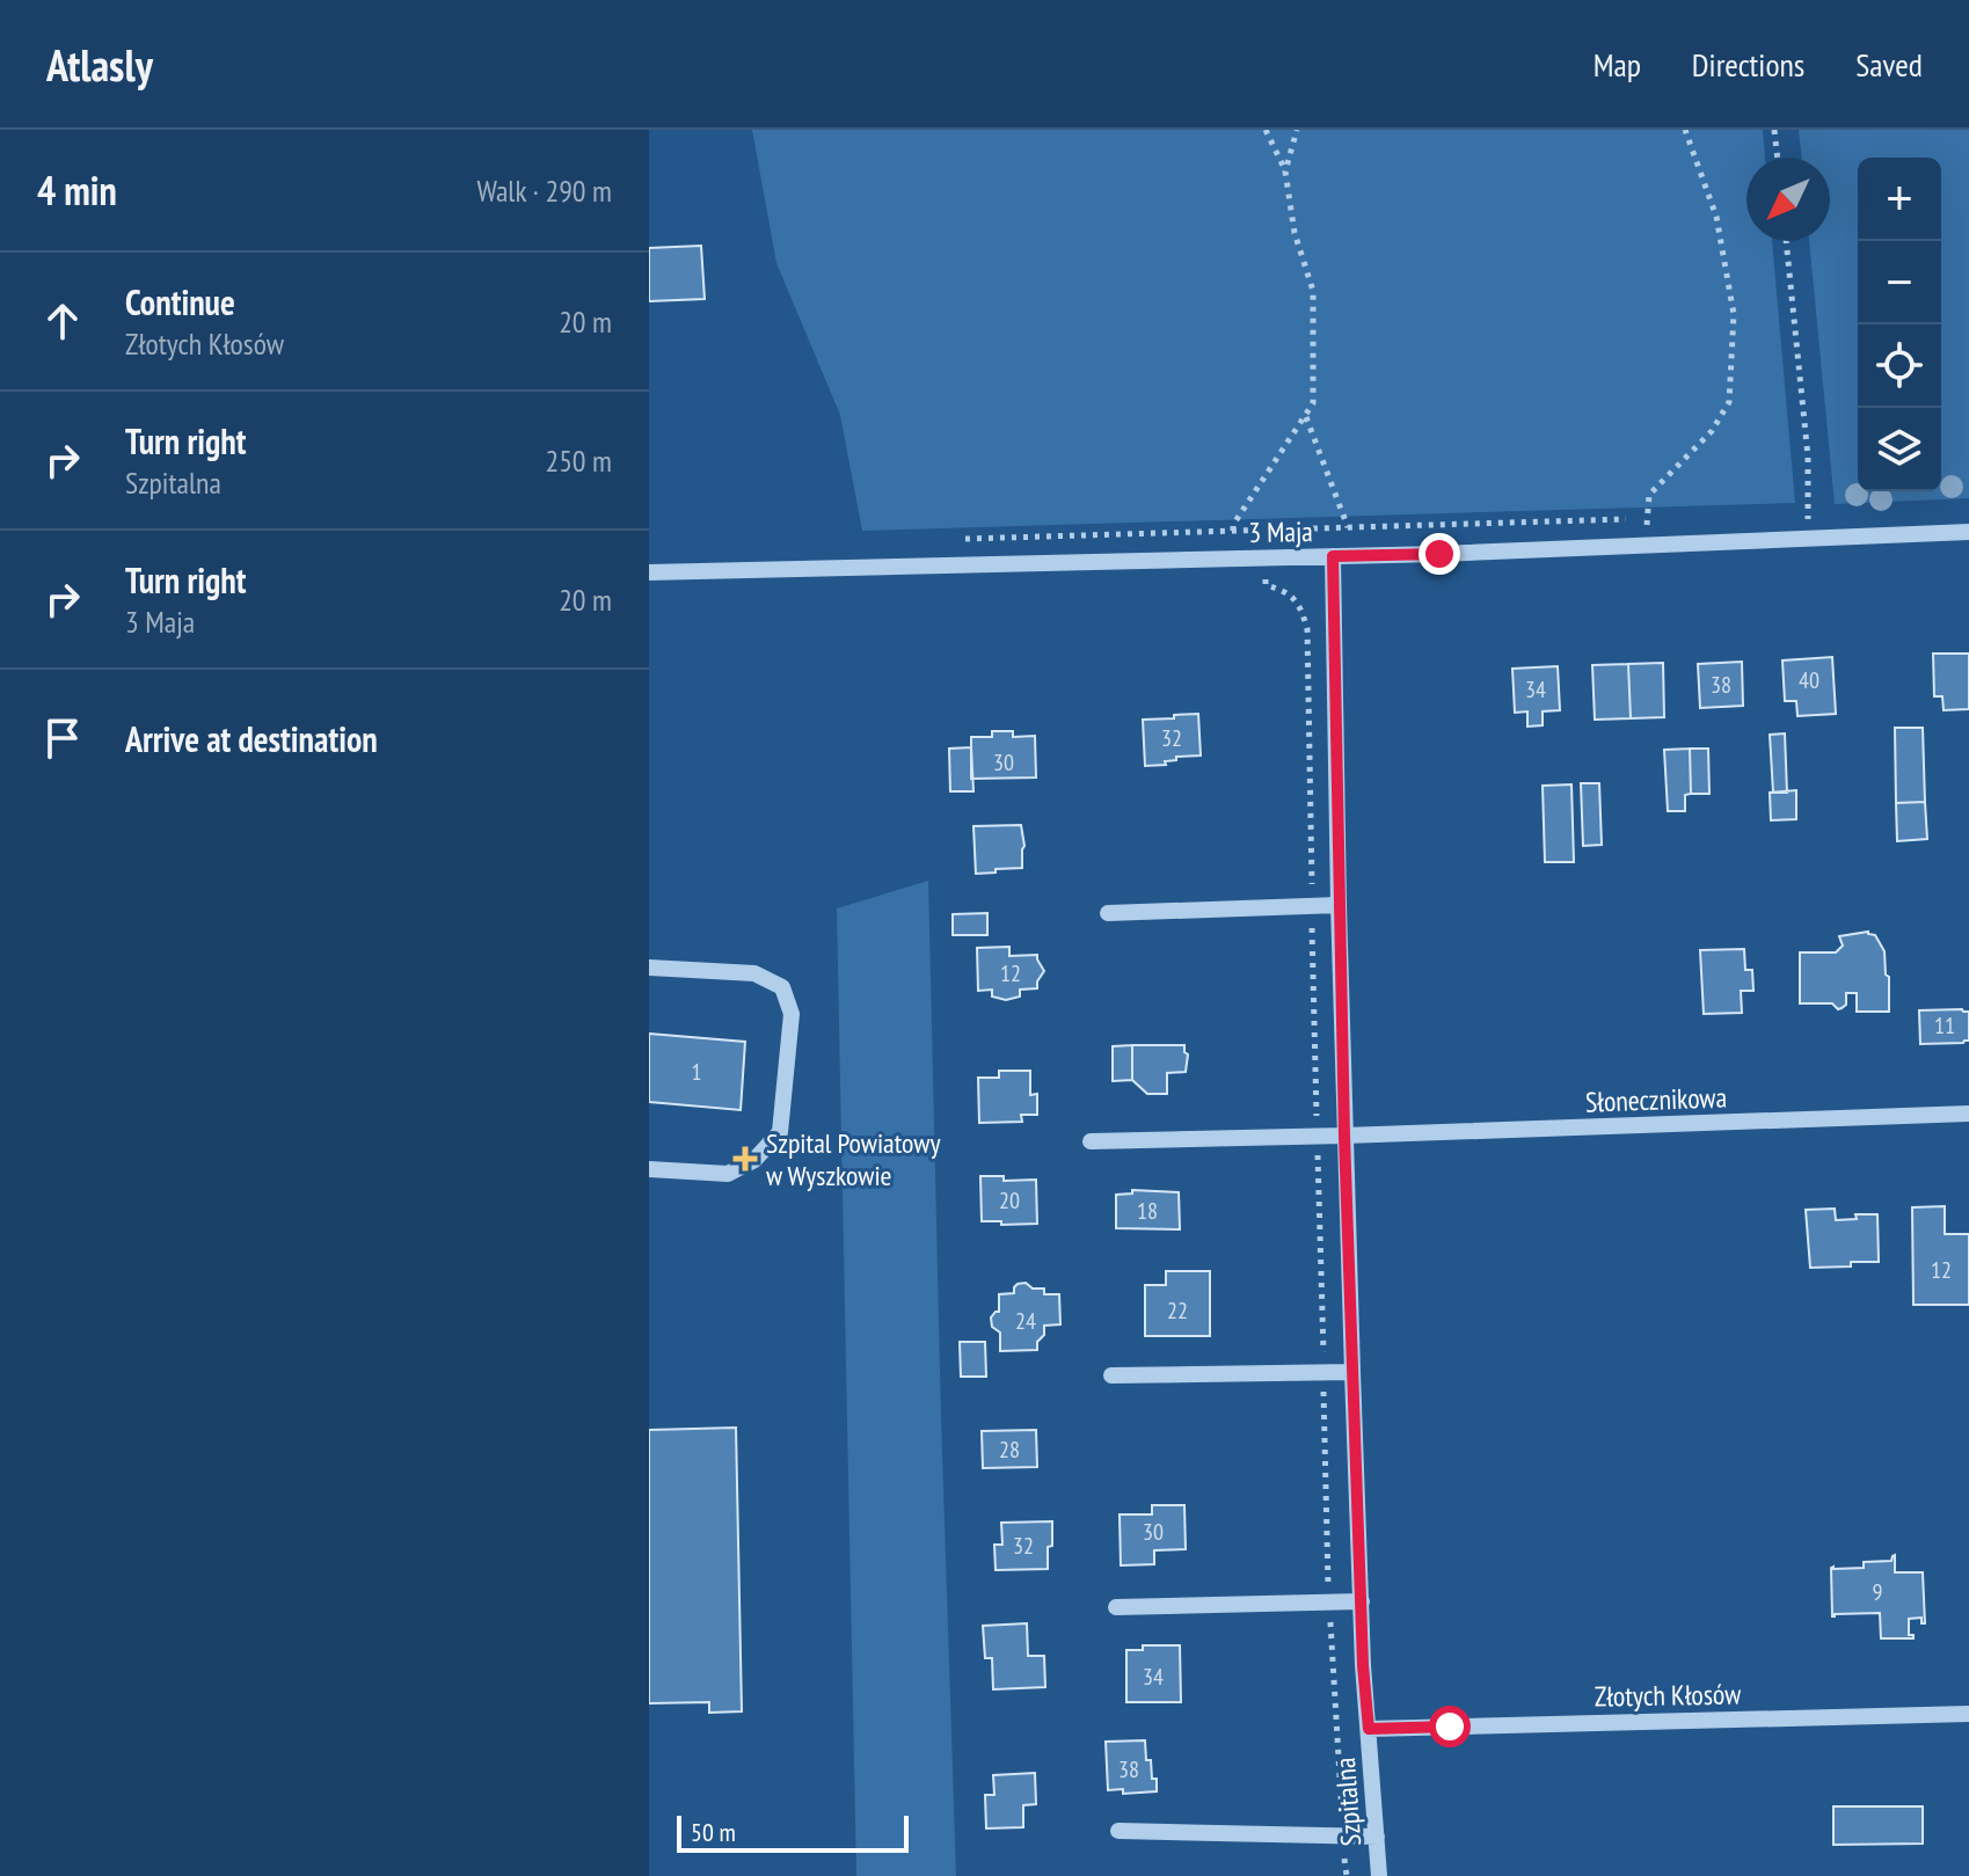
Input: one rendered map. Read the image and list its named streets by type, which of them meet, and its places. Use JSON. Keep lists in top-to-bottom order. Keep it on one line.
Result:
{"streets":{"street":["3 Maja","Słonecznikowa","Złotych Kłosów","Szpitalna"]},"crossings":[["3 Maja","Szpitalna"],["Słonecznikowa","Szpitalna"],["Złotych Kłosów","Szpitalna"]],"places":{"health":["Szpital Powiatowy w Wyszkowie"]},"house_numbers":["40","38","34","32","30","12","11","1","20","18","12","22","24","28","30","32","9","34","38"],"scale_bar":"50 m","north":"bottom left","page":{"header":"Atlasly","nav":["Map","Directions","Saved"],"heading":["4 min","Walk · 290 m"],"map_buttons":["+","−"],"list":[["Continue","Złotych Kłosów","20 m"],["Turn right","Szpitalna","250 m"],["Turn right","3 Maja","20 m"],"Arrive at destination"],"scale":"50 m"}}
